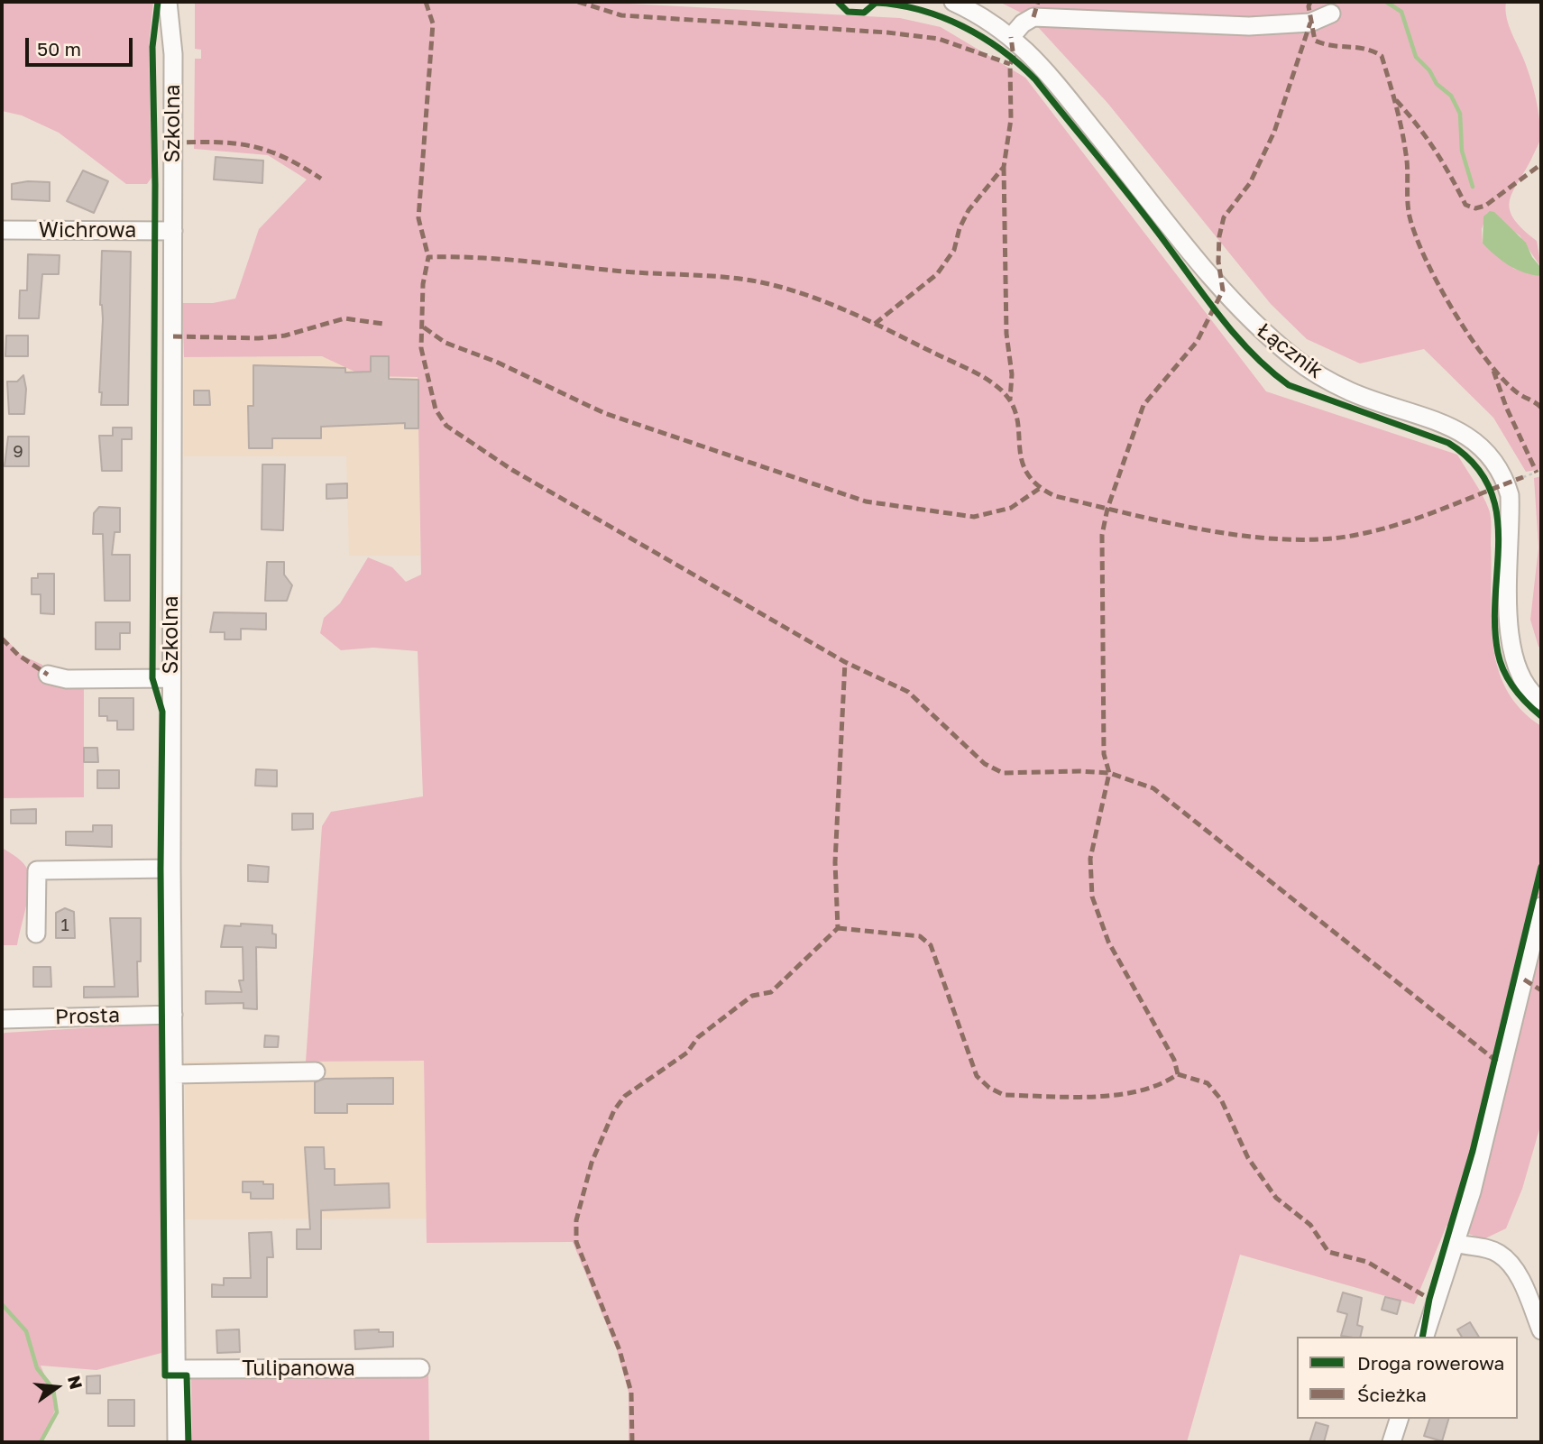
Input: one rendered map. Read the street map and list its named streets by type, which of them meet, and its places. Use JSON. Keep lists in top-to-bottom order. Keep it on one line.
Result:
{"streets":{"street":["Szkolna","Wichrowa","Łącznik","Prosta","Tulipanowa"]},"crossings":[["Szkolna","Wichrowa"],["Szkolna","Prosta"],["Szkolna","Tulipanowa"]],"house_numbers":["9","1"],"legend":["Droga rowerowa","Ścieżka"],"scale_bar":"50 m","north":"right"}
